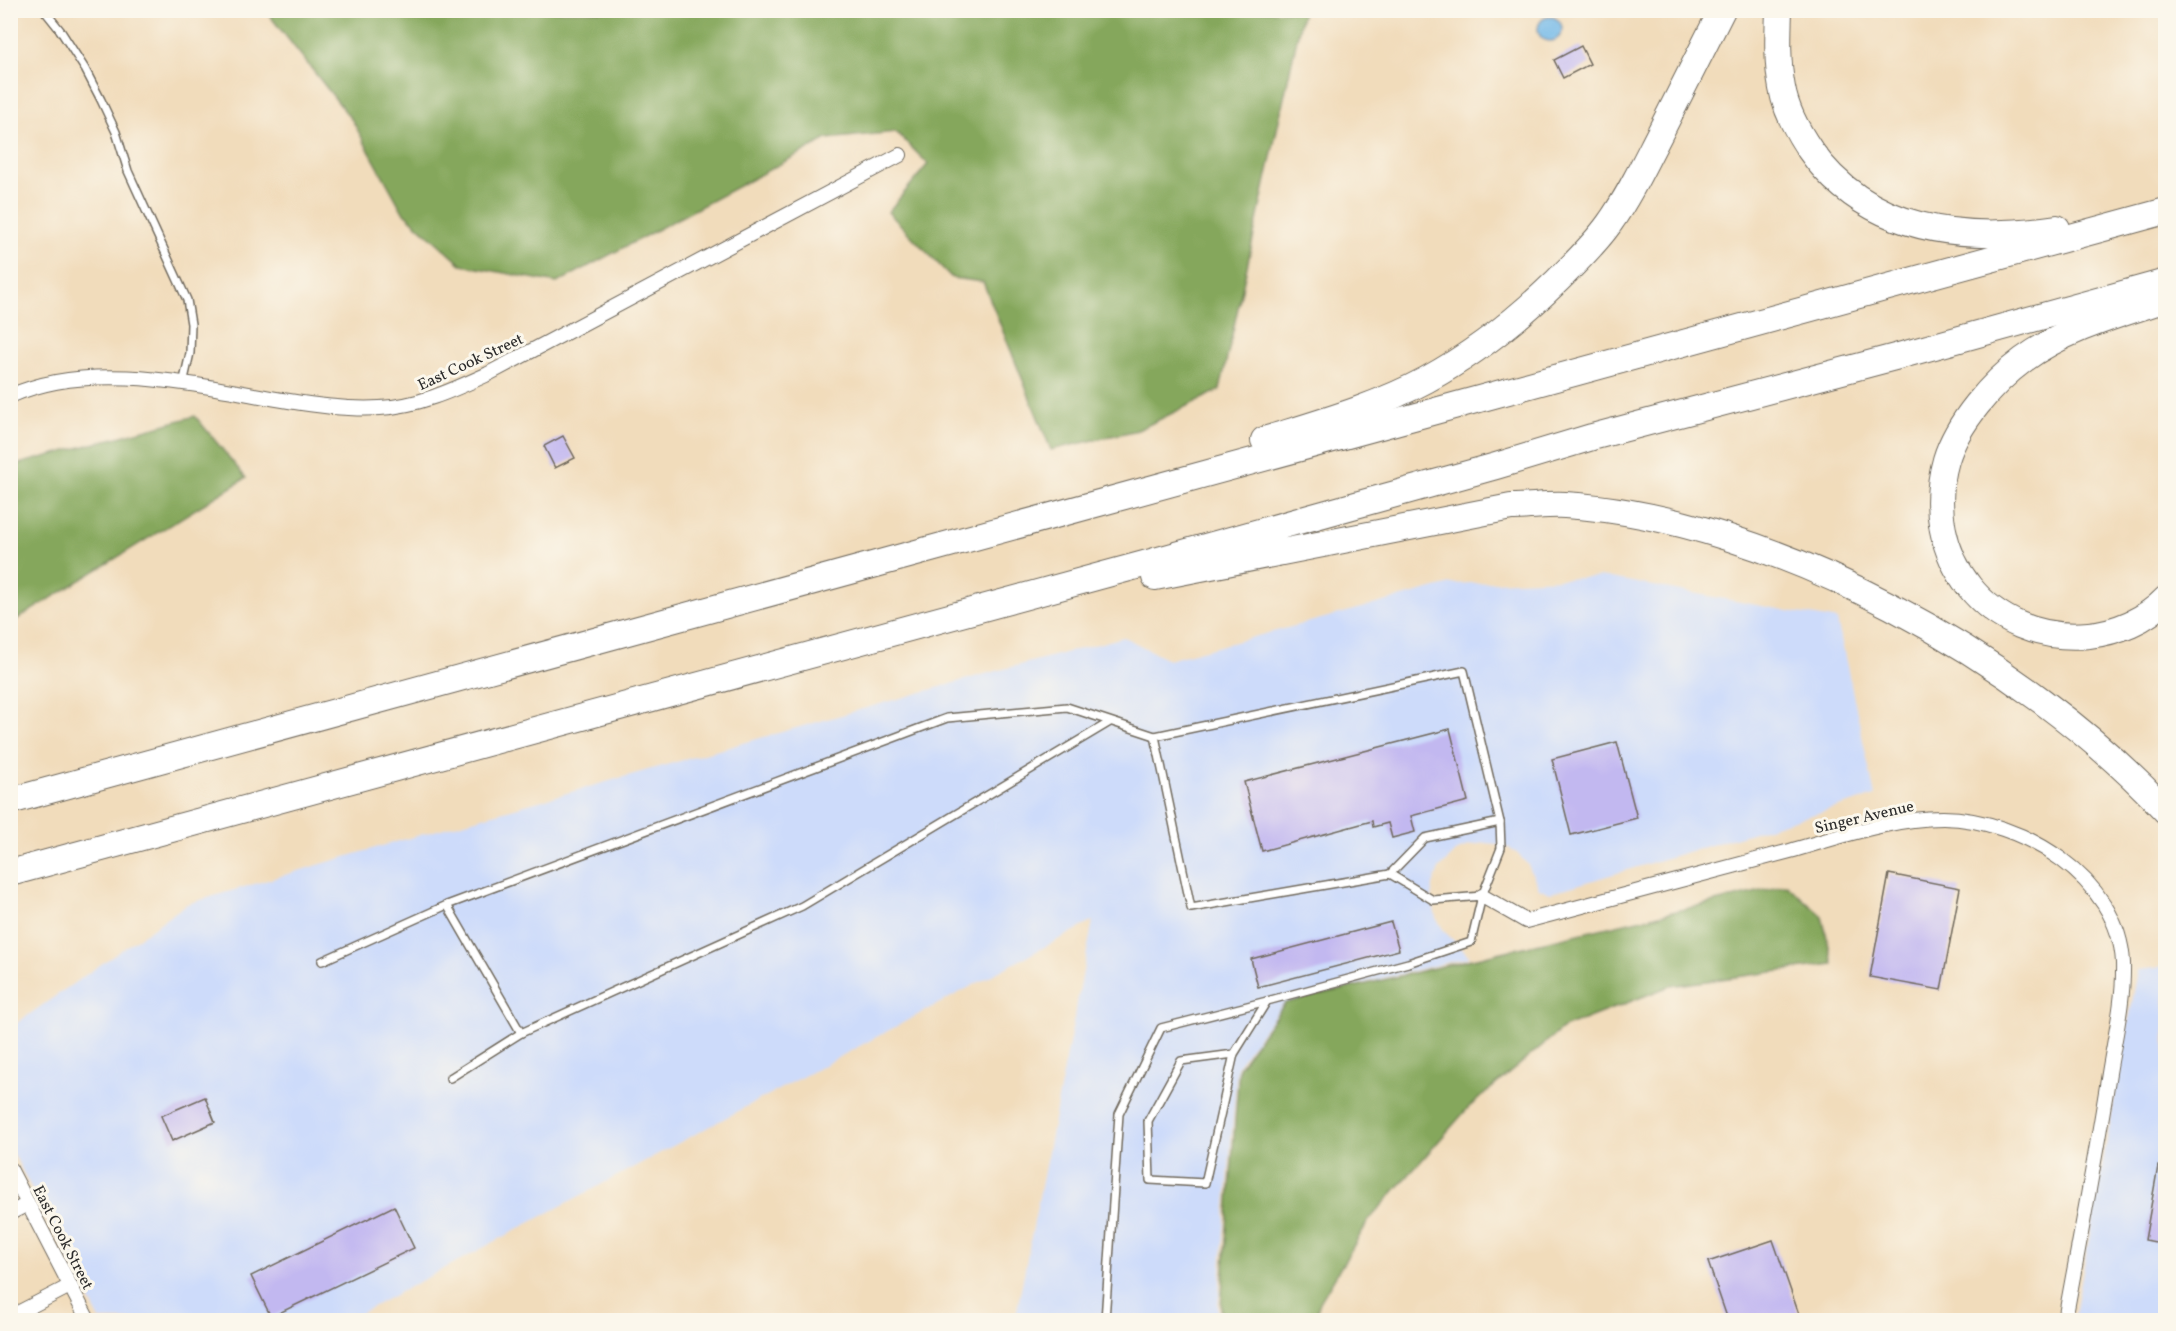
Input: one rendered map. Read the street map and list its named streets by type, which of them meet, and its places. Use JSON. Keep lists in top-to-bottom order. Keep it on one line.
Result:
{"streets":{"street":["East Cook Street","Singer Avenue"]}}
